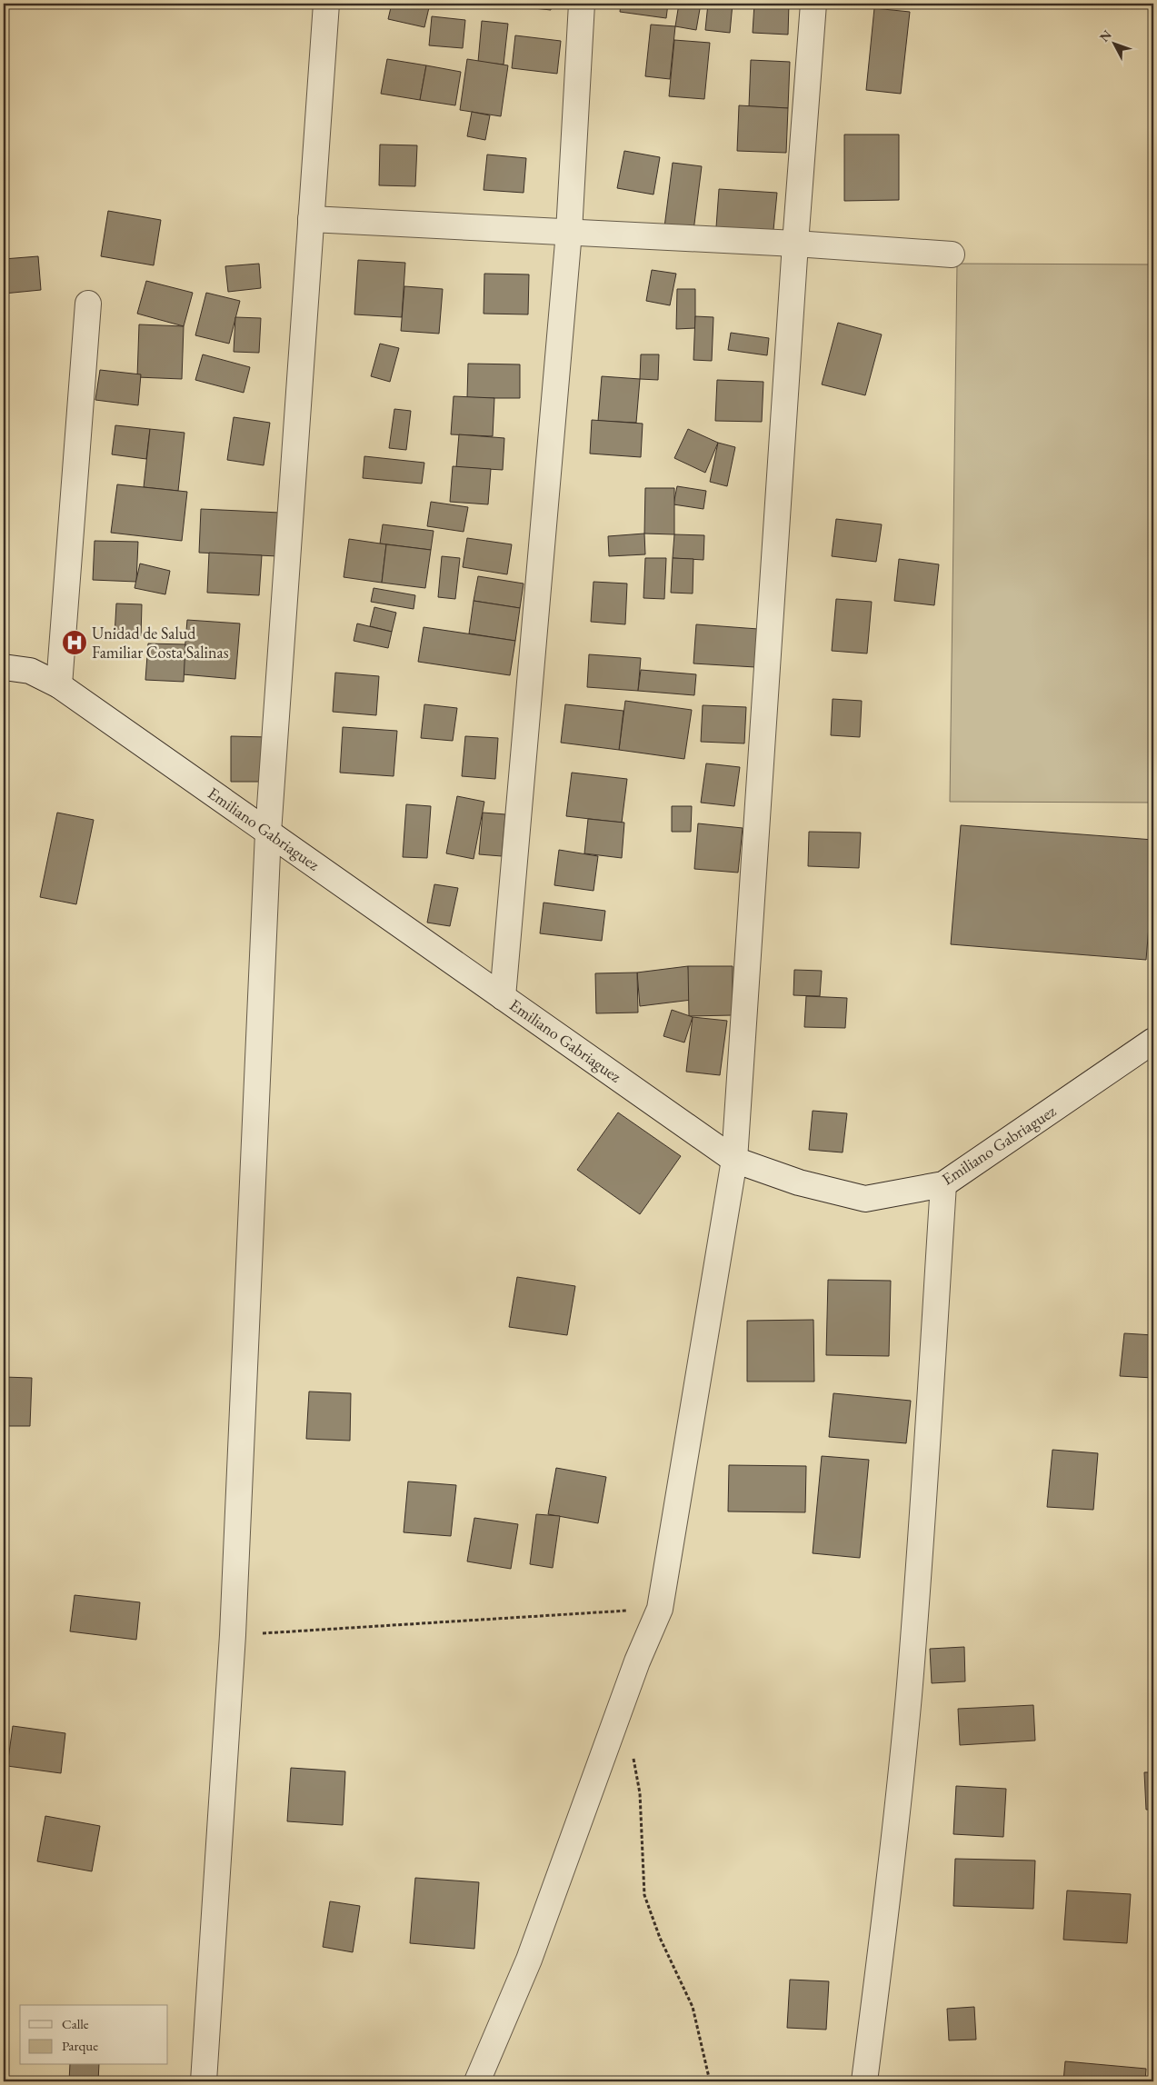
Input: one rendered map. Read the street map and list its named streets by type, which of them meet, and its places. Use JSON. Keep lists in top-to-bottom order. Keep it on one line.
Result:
{"streets":{"street":["Emiliano Gabriaguez"]},"places":{"hospital":["Unidad de Salud Familiar Costa Salinas"]},"legend":["Calle","Parque"],"north":"top left"}
